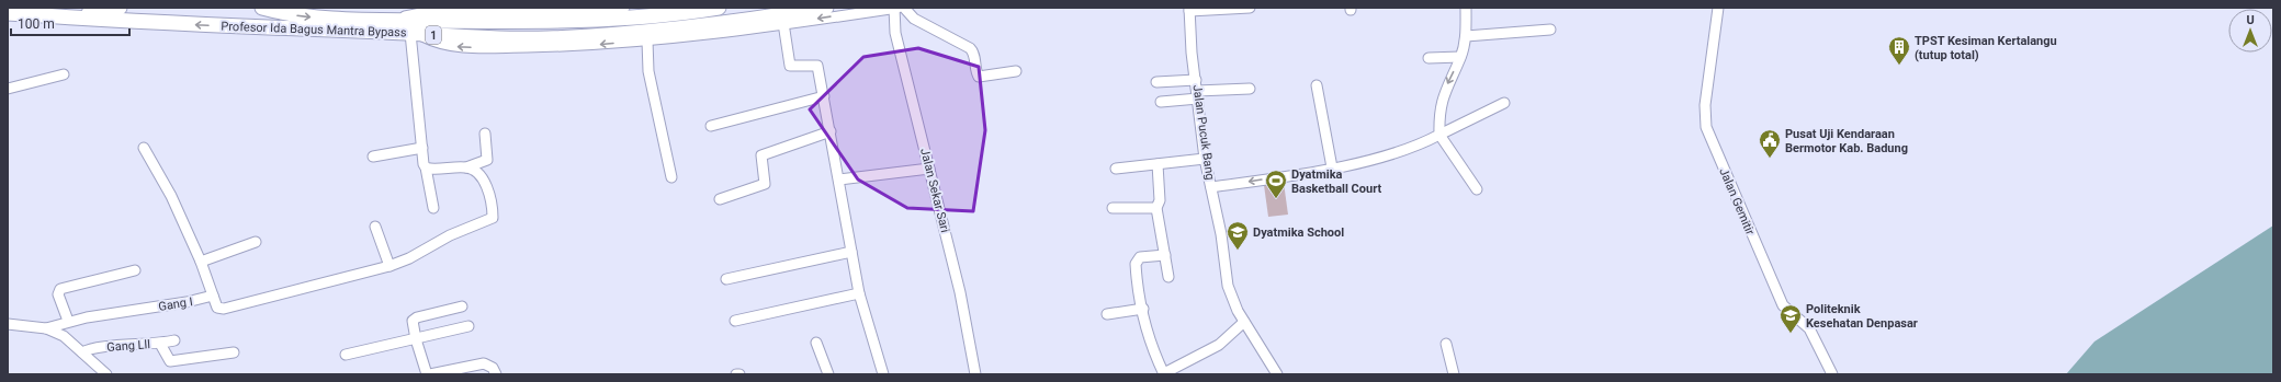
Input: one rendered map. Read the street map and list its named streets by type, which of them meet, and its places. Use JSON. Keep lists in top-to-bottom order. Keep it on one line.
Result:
{"streets":{"highway":["Profesor Ida Bagus Mantra Bypass","1"],"street":["Jalan Pucuk Bang","Jalan Sekar Sari","Jalan Gemitir","Gang I","Gang Lll"]},"places":{"building":["TPST Kesiman Kertalangu (tutup total)"],"public building":["Pusat Uji Kendaraan Bermotor Kab. Badung"],"sports":["Dyatmika Basketball Court"],"school or university":["Dyatmika School","Politeknik Kesehatan Denpasar"]},"scale_bar":"100 m","north":"top"}
